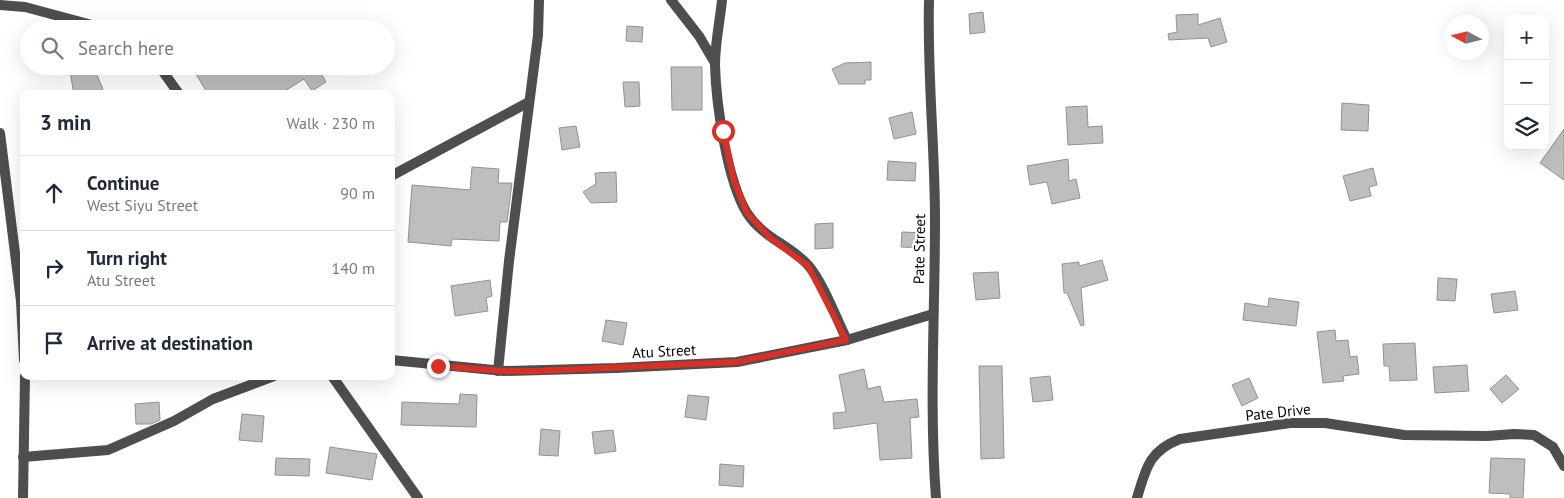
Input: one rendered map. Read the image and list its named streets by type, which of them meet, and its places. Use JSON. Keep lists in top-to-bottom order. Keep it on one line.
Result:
{"streets":{"street":["Pate Street","Atu Street","Pate Drive"]},"crossings":[["Pate Street","Atu Street"]],"north":"left","page":{"map_buttons":["+","−"],"search":"Search here","heading":["3 min","Walk · 230 m"],"list":[["Continue","West Siyu Street","90 m"],["Turn right","Atu Street","140 m"],"Arrive at destination"]}}
